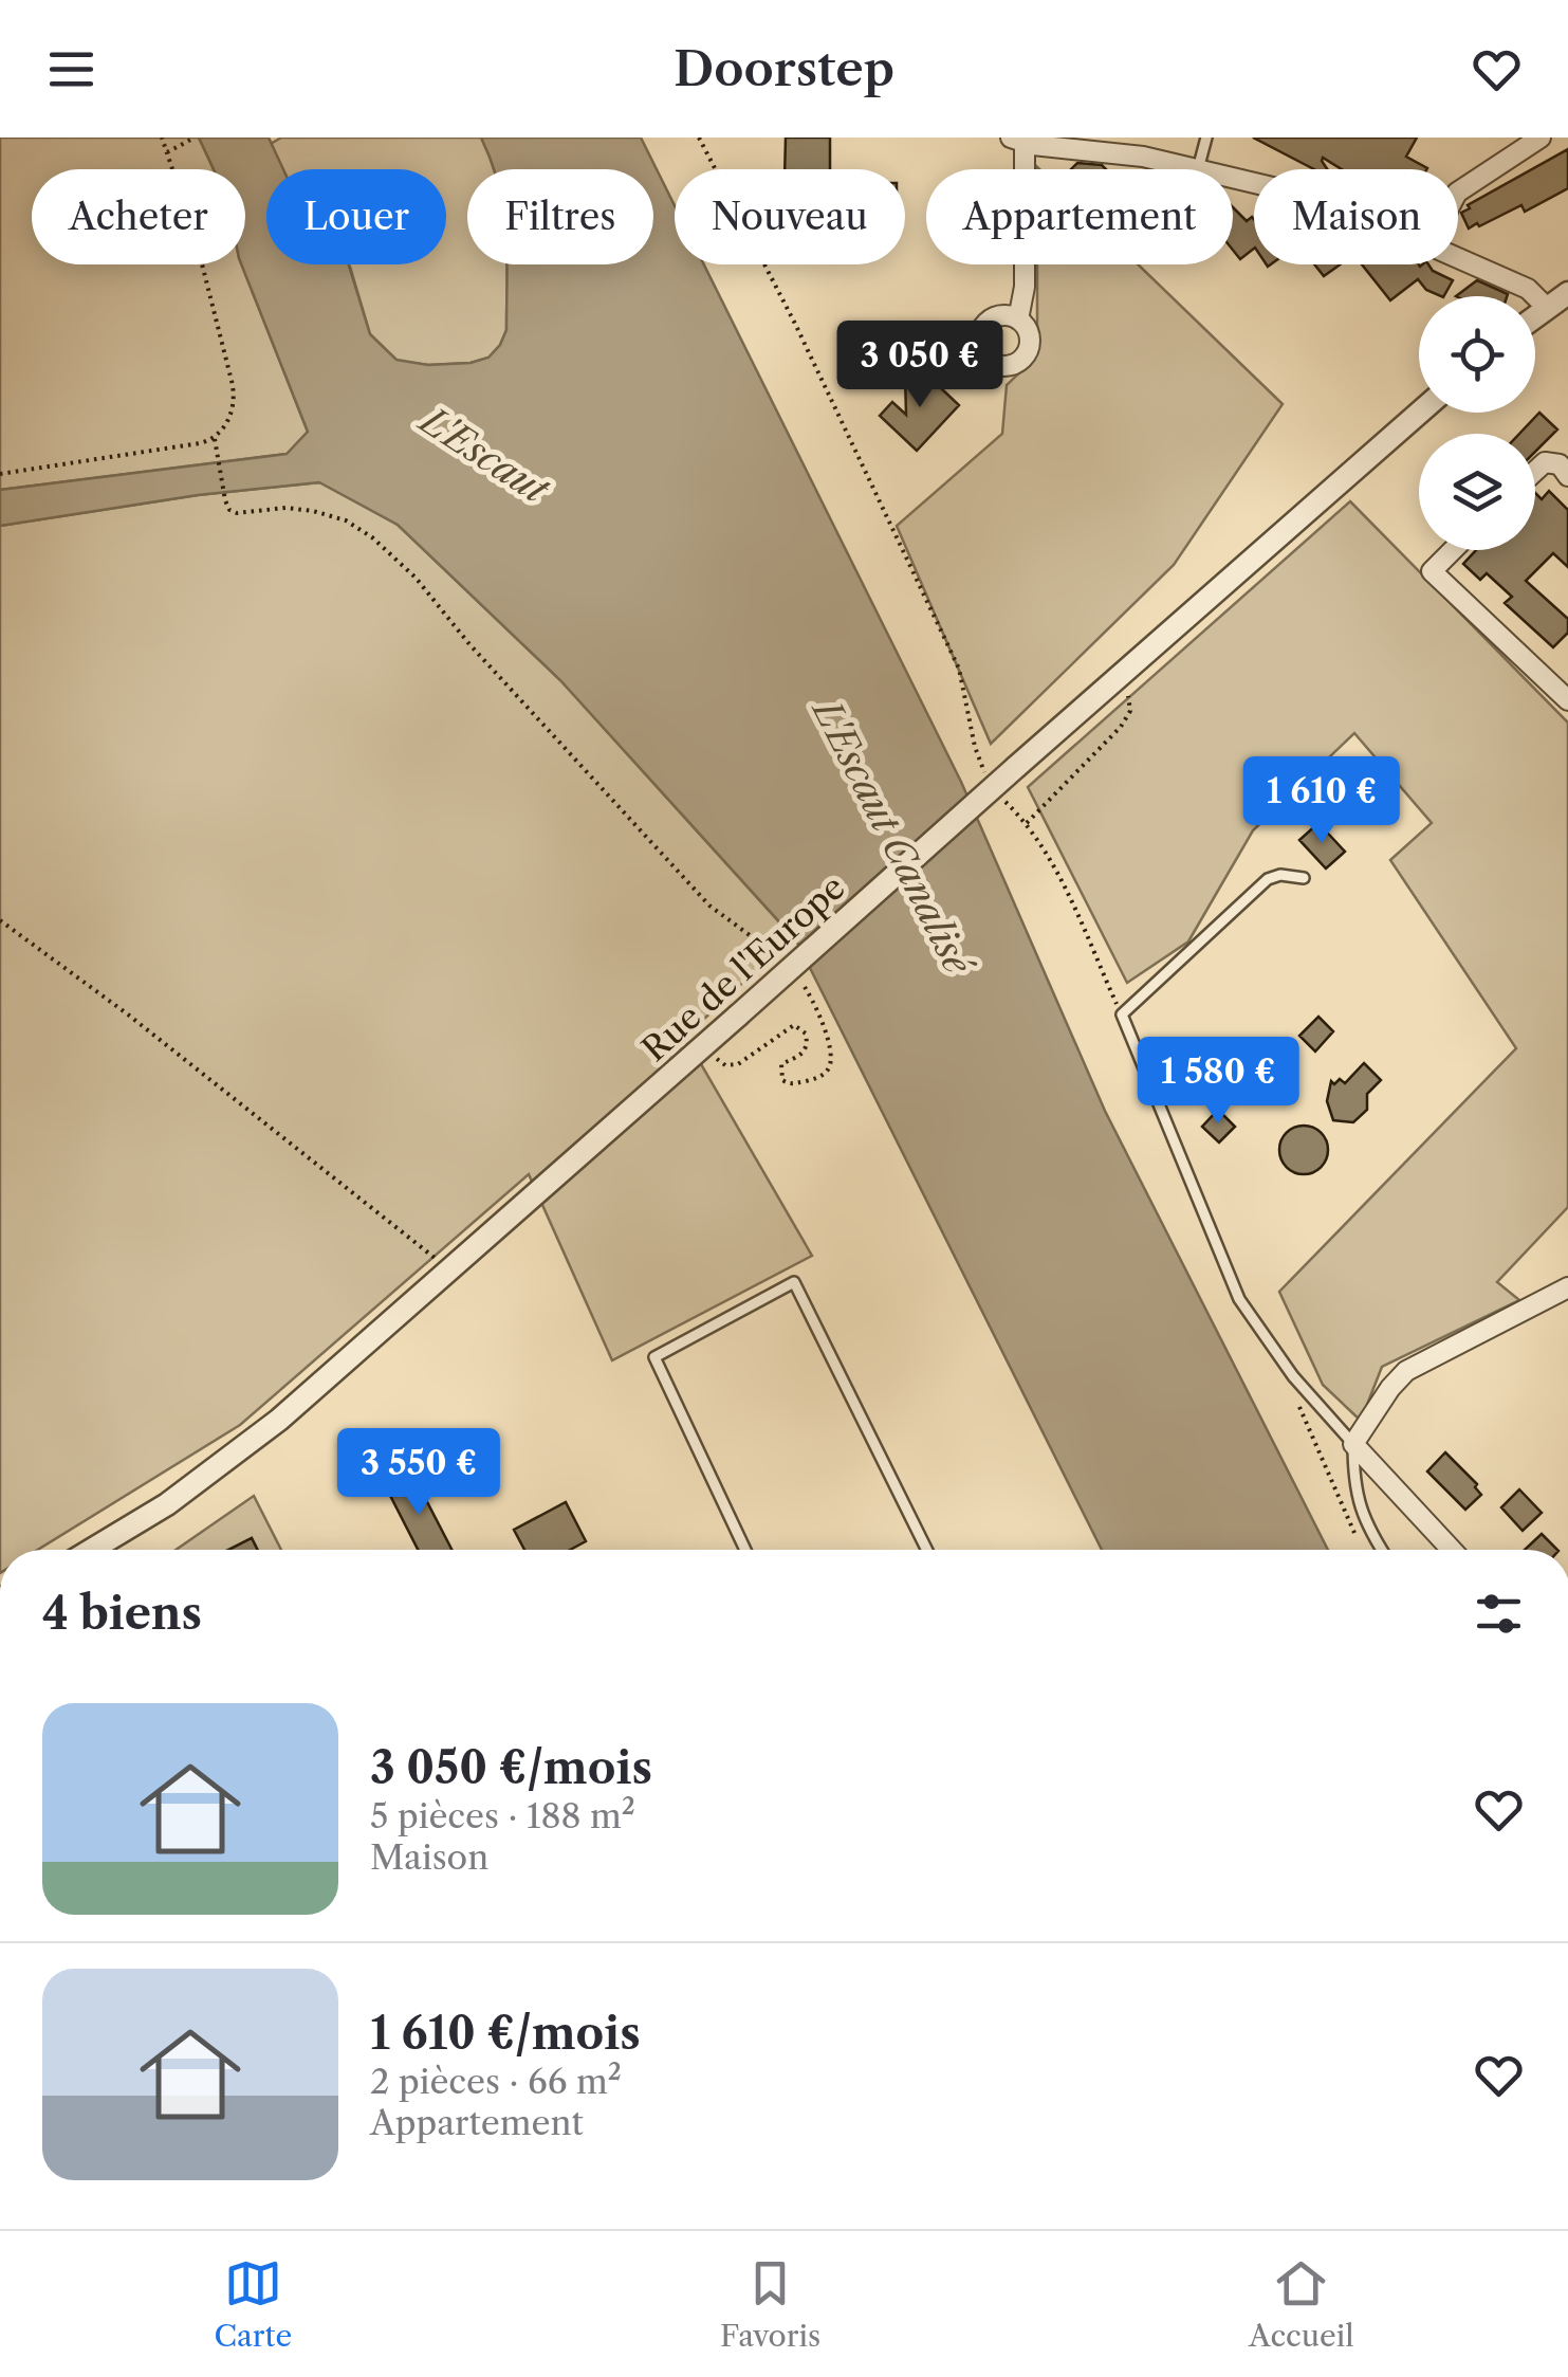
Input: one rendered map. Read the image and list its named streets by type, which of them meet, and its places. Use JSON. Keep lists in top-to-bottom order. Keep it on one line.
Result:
{"streets":{"street":["Rue de l'Europe"]},"water":["L'Escaut","L'Escaut Canalisé"],"page":{"header":"Doorstep","chip":["Acheter","Louer","Filtres","Nouveau","Appartement","Maison"],"price":["3 050 €","1 610 €","1 580 €","3 550 €"],"heading":"4 biens","list":[{"name":"3 050 €/mois","note":"5 pièces · 188 m² · Maison"},{"name":"1 610 €/mois","note":"2 pièces · 66 m² · Appartement"}],"tabs":["Carte","Favoris","Accueil"]}}
